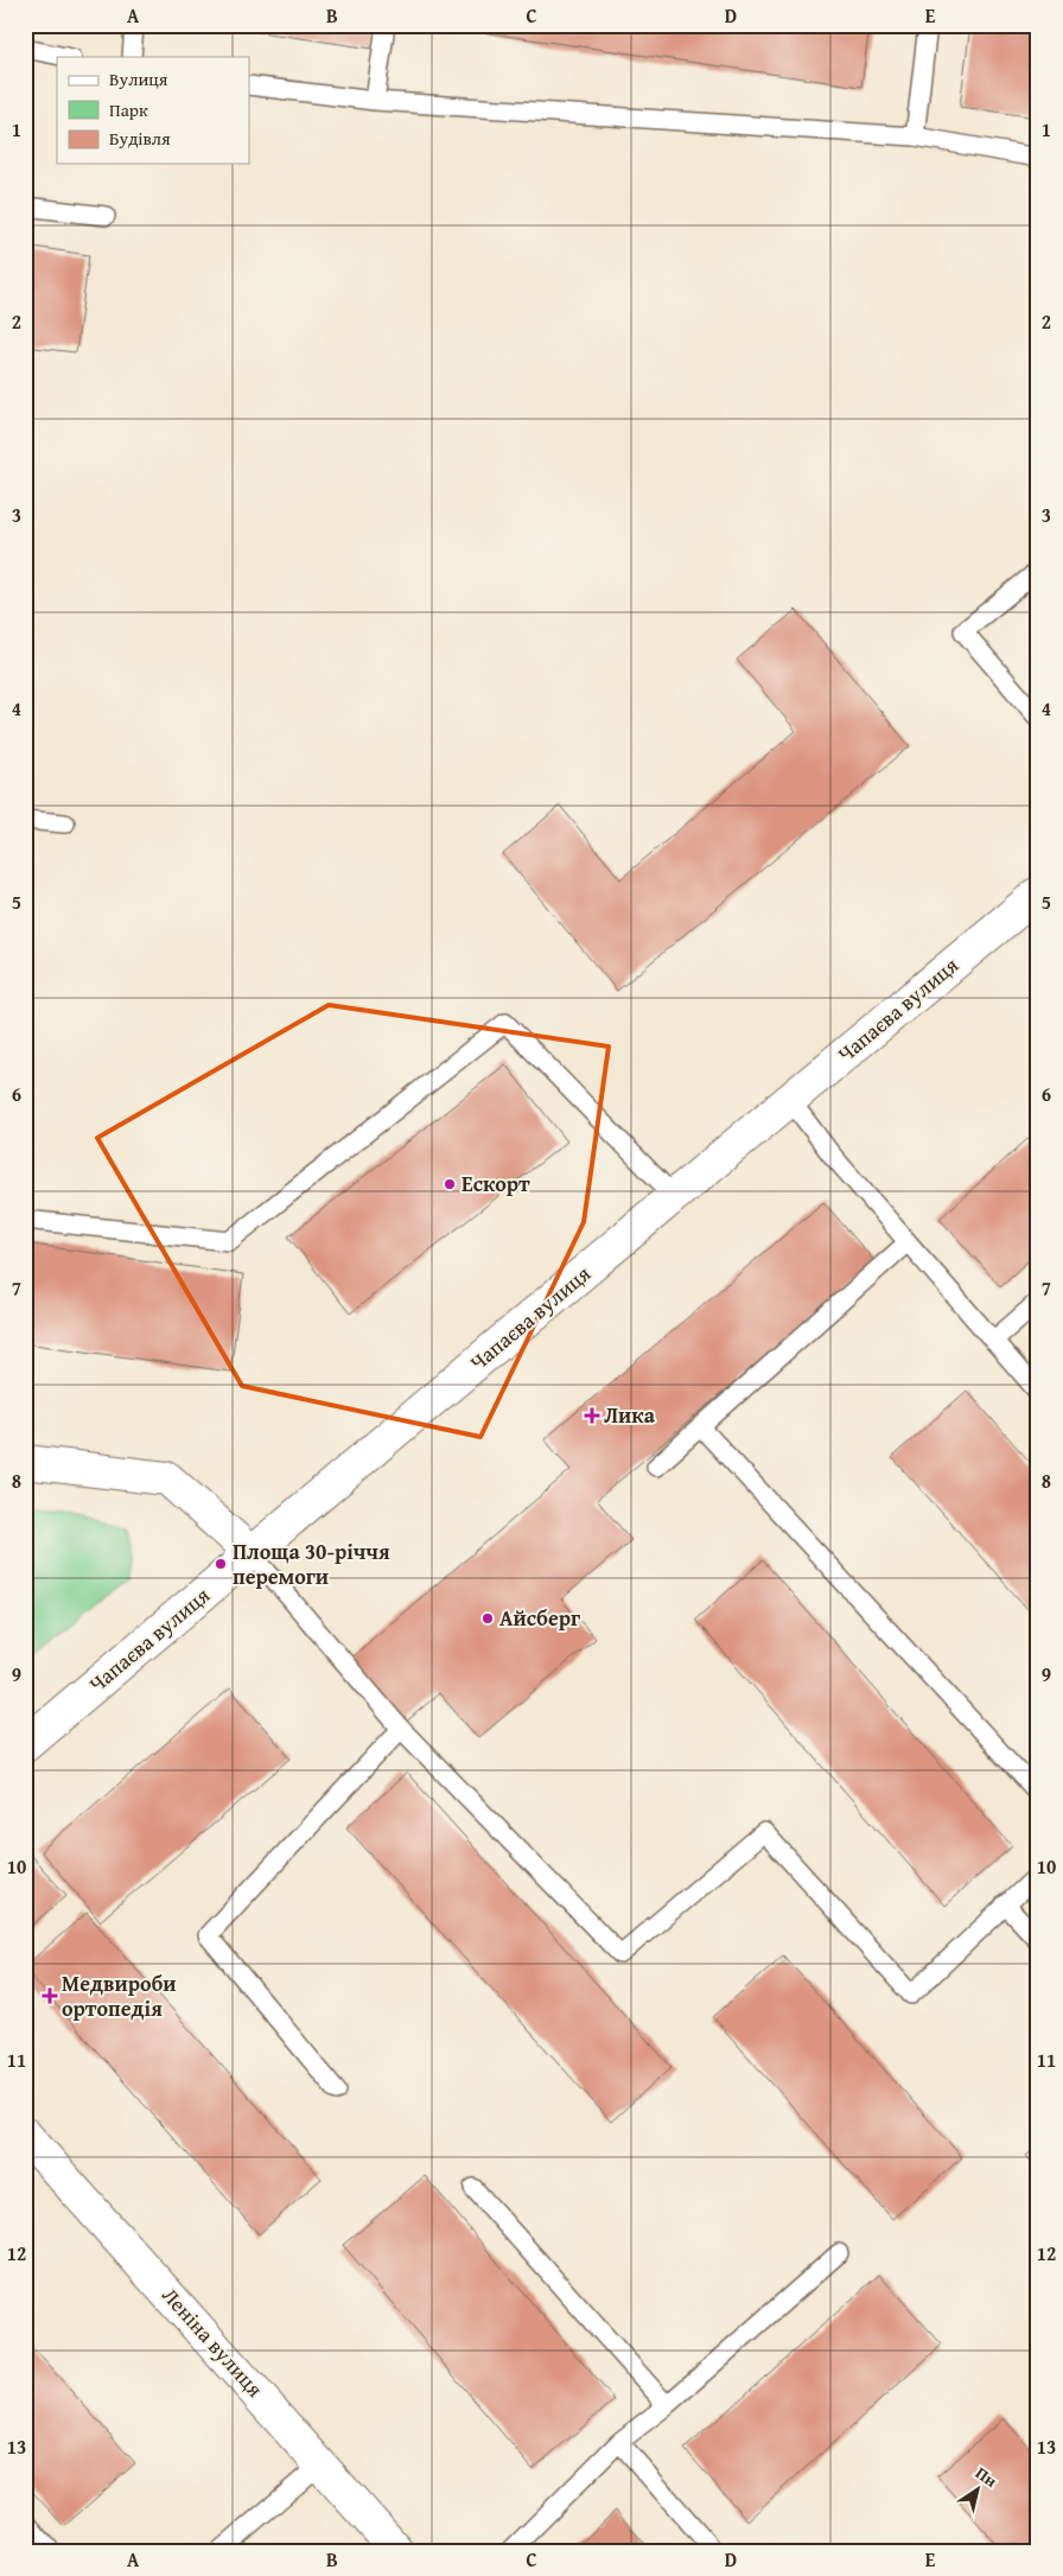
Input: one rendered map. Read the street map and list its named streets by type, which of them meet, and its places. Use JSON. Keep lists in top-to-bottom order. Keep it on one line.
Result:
{"streets":{"street":["Чапаєва вулиця","Леніна вулиця"]},"places":{"other":["Ескорт","Площа 30-річчя перемоги","Айсберг"],"health":["Лика","Медвироби ортопедія"]},"legend":["Вулиця","Парк","Будівля"],"north":"top right","grid":{"columns":["A","B","C","D","E"],"rows":["1","2","3","4","5","6","7","8","9","10","11","12","13"]}}
